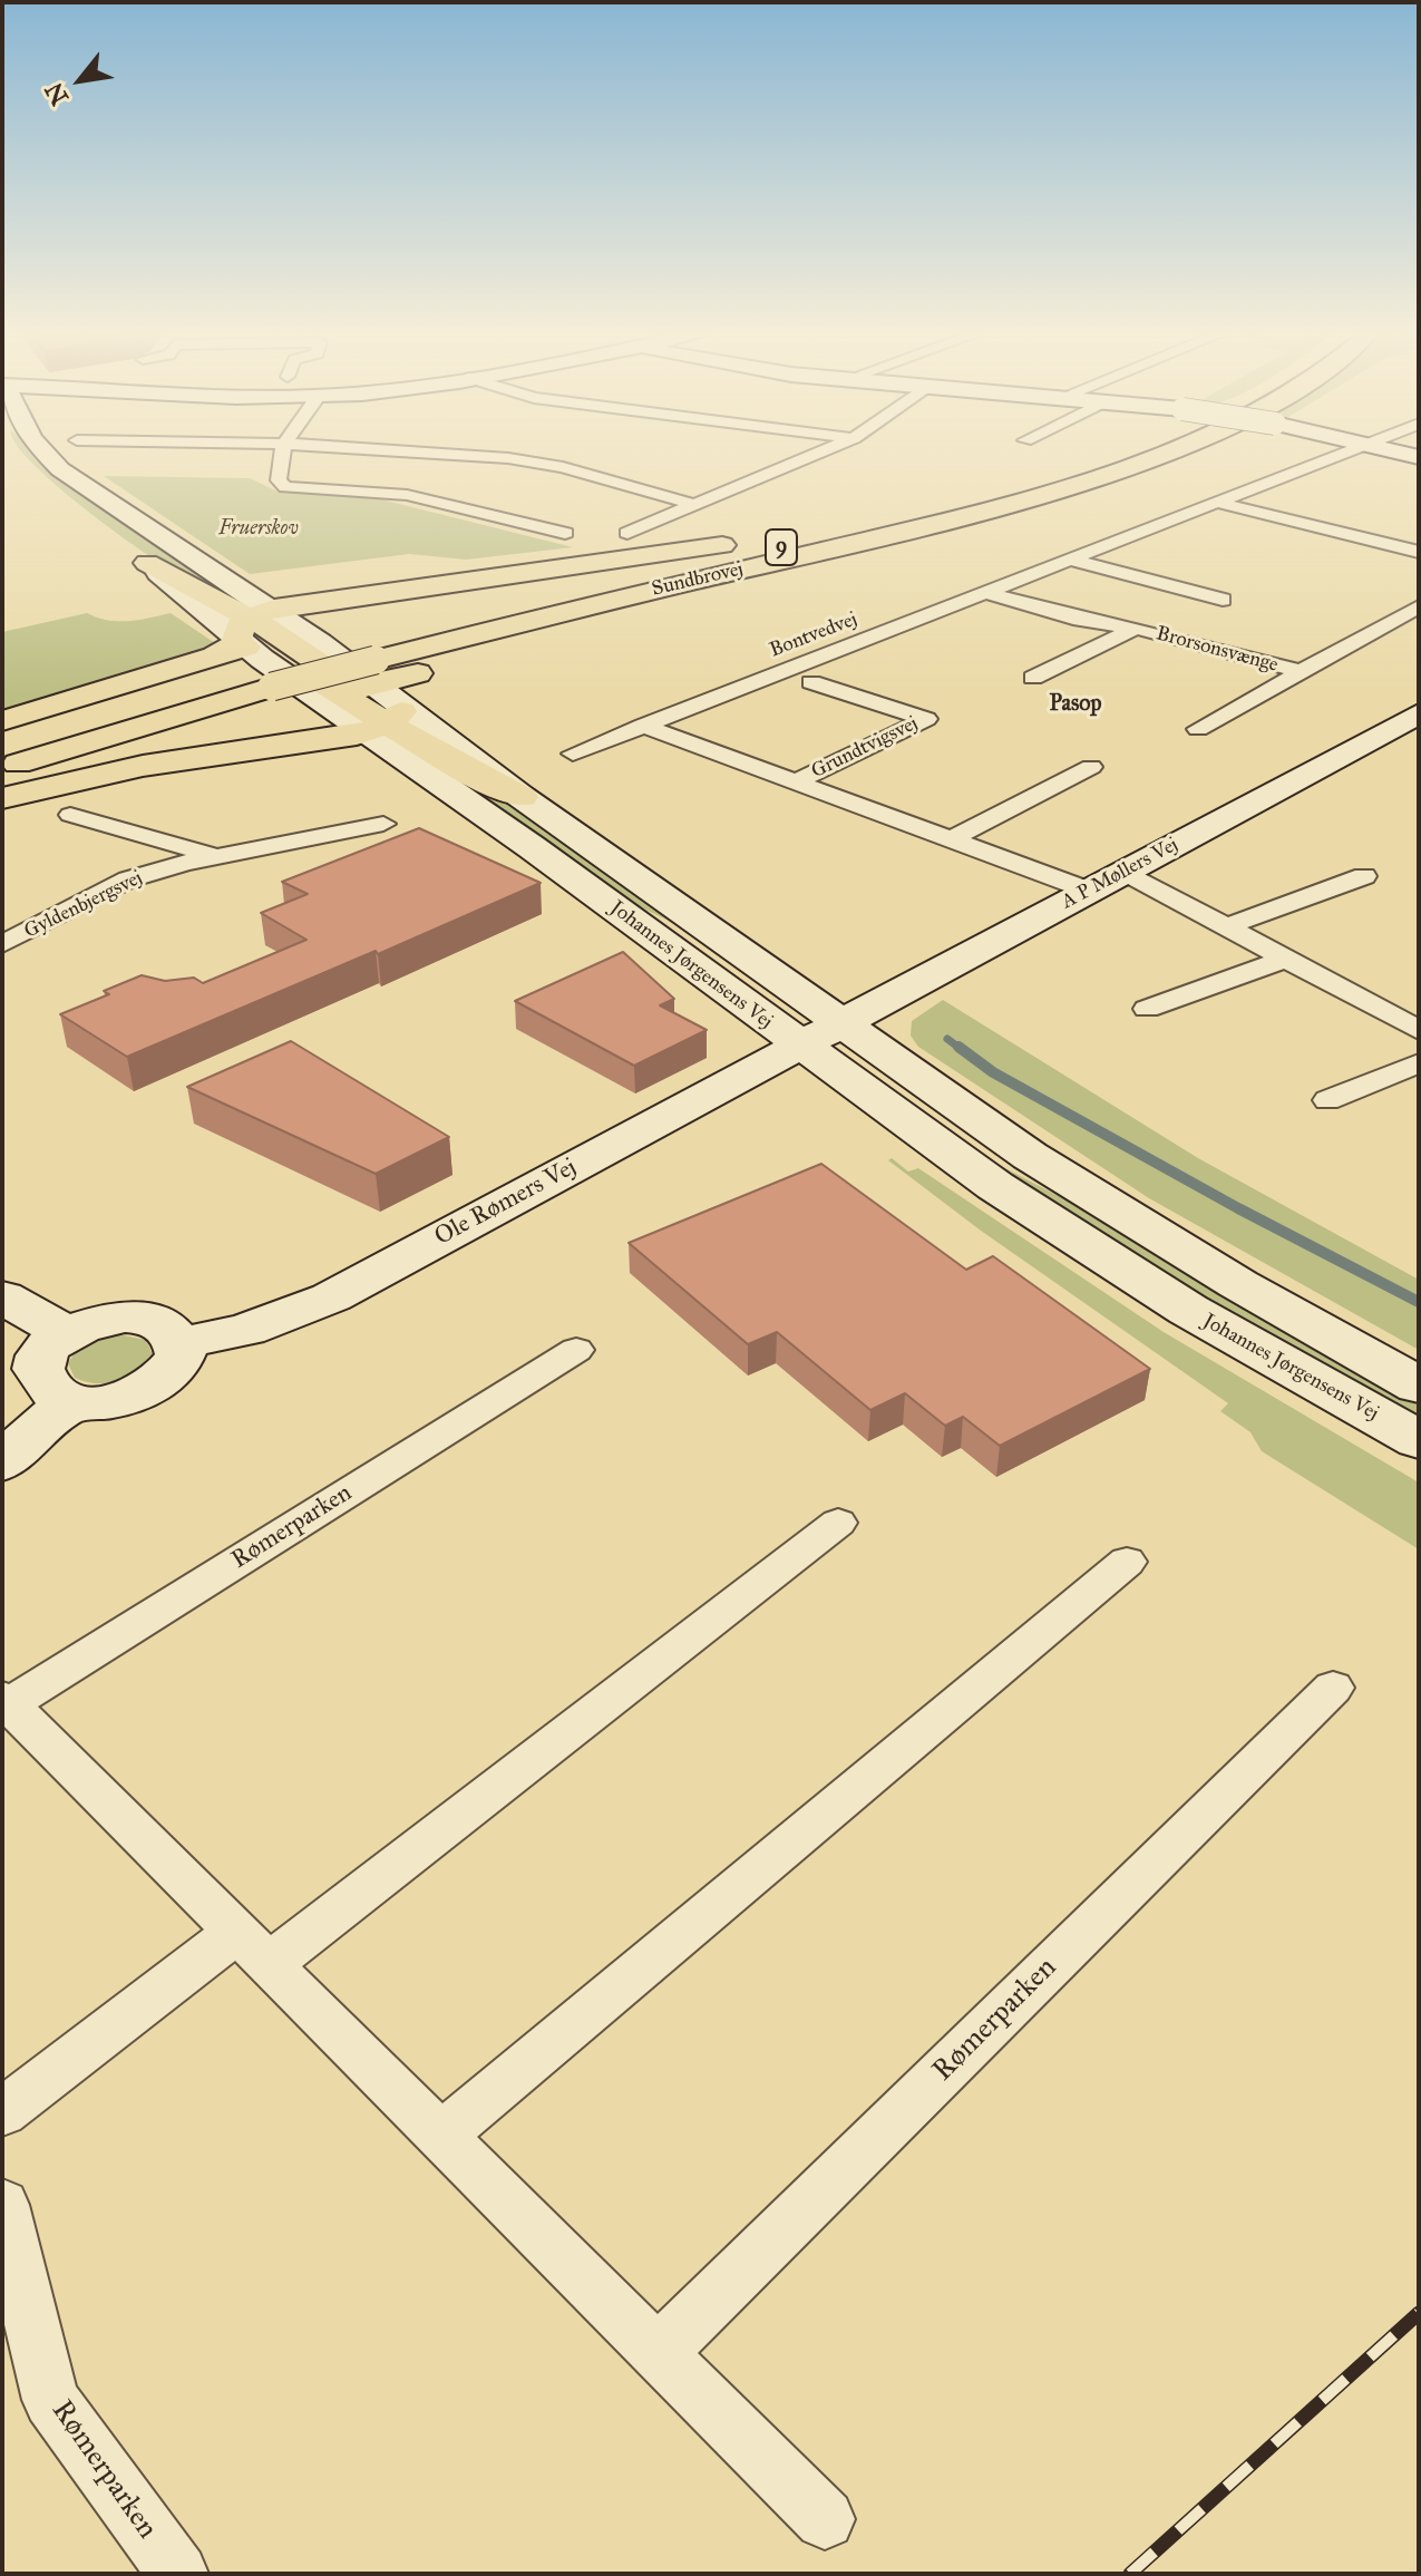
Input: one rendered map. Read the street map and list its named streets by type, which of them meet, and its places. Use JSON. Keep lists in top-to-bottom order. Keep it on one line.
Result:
{"streets":{"main road":["9","Sundbrovej"],"street":["Bontvedvej","Brorsonsvænge","Grundtvigsvej","A P Møllers Vej","Gyldenbjergsvej","Johannes Jørgensens Vej","Ole Rømers Vej","Rømerparken"]},"crossings":[["Sundbrovej","Johannes Jørgensens Vej"],["Bontvedvej","Brorsonsvænge"],["Bontvedvej","Grundtvigsvej"],["Grundtvigsvej","A P Møllers Vej"],["A P Møllers Vej","Johannes Jørgensens Vej"],["A P Møllers Vej","Ole Rømers Vej"],["Johannes Jørgensens Vej","Ole Rømers Vej"]],"districts":["Pasop"],"parks":["Fruerskov"],"north":"bottom left"}
